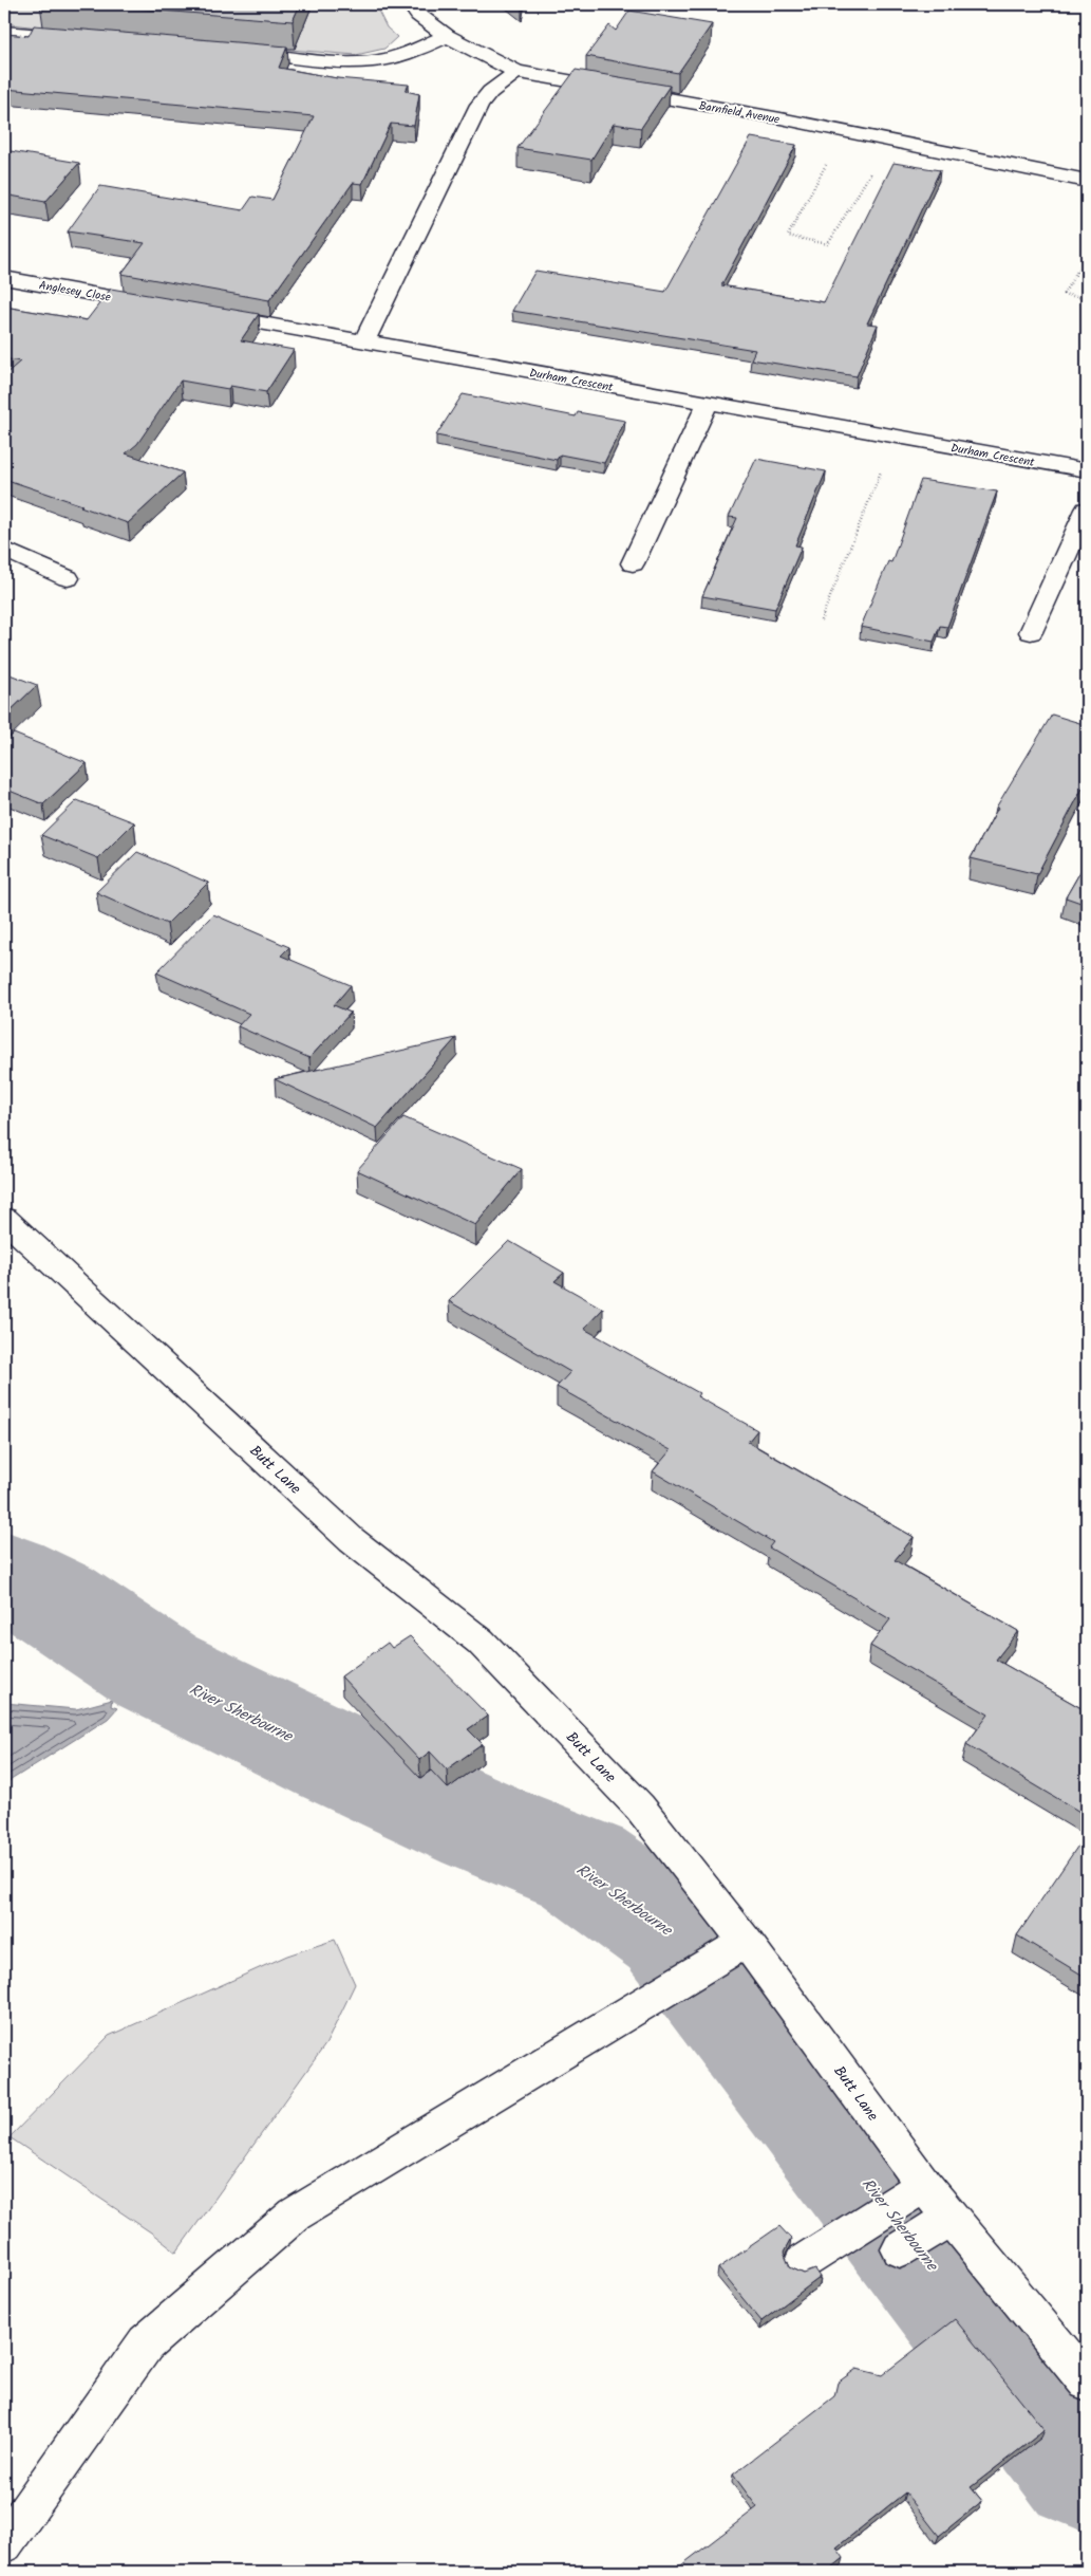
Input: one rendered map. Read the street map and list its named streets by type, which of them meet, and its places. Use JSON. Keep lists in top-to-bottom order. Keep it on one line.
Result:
{"streets":{"street":["Barnfield Avenue","Anglesey Close","Durham Crescent","Butt Lane"]},"water":["River Sherbourne"]}
